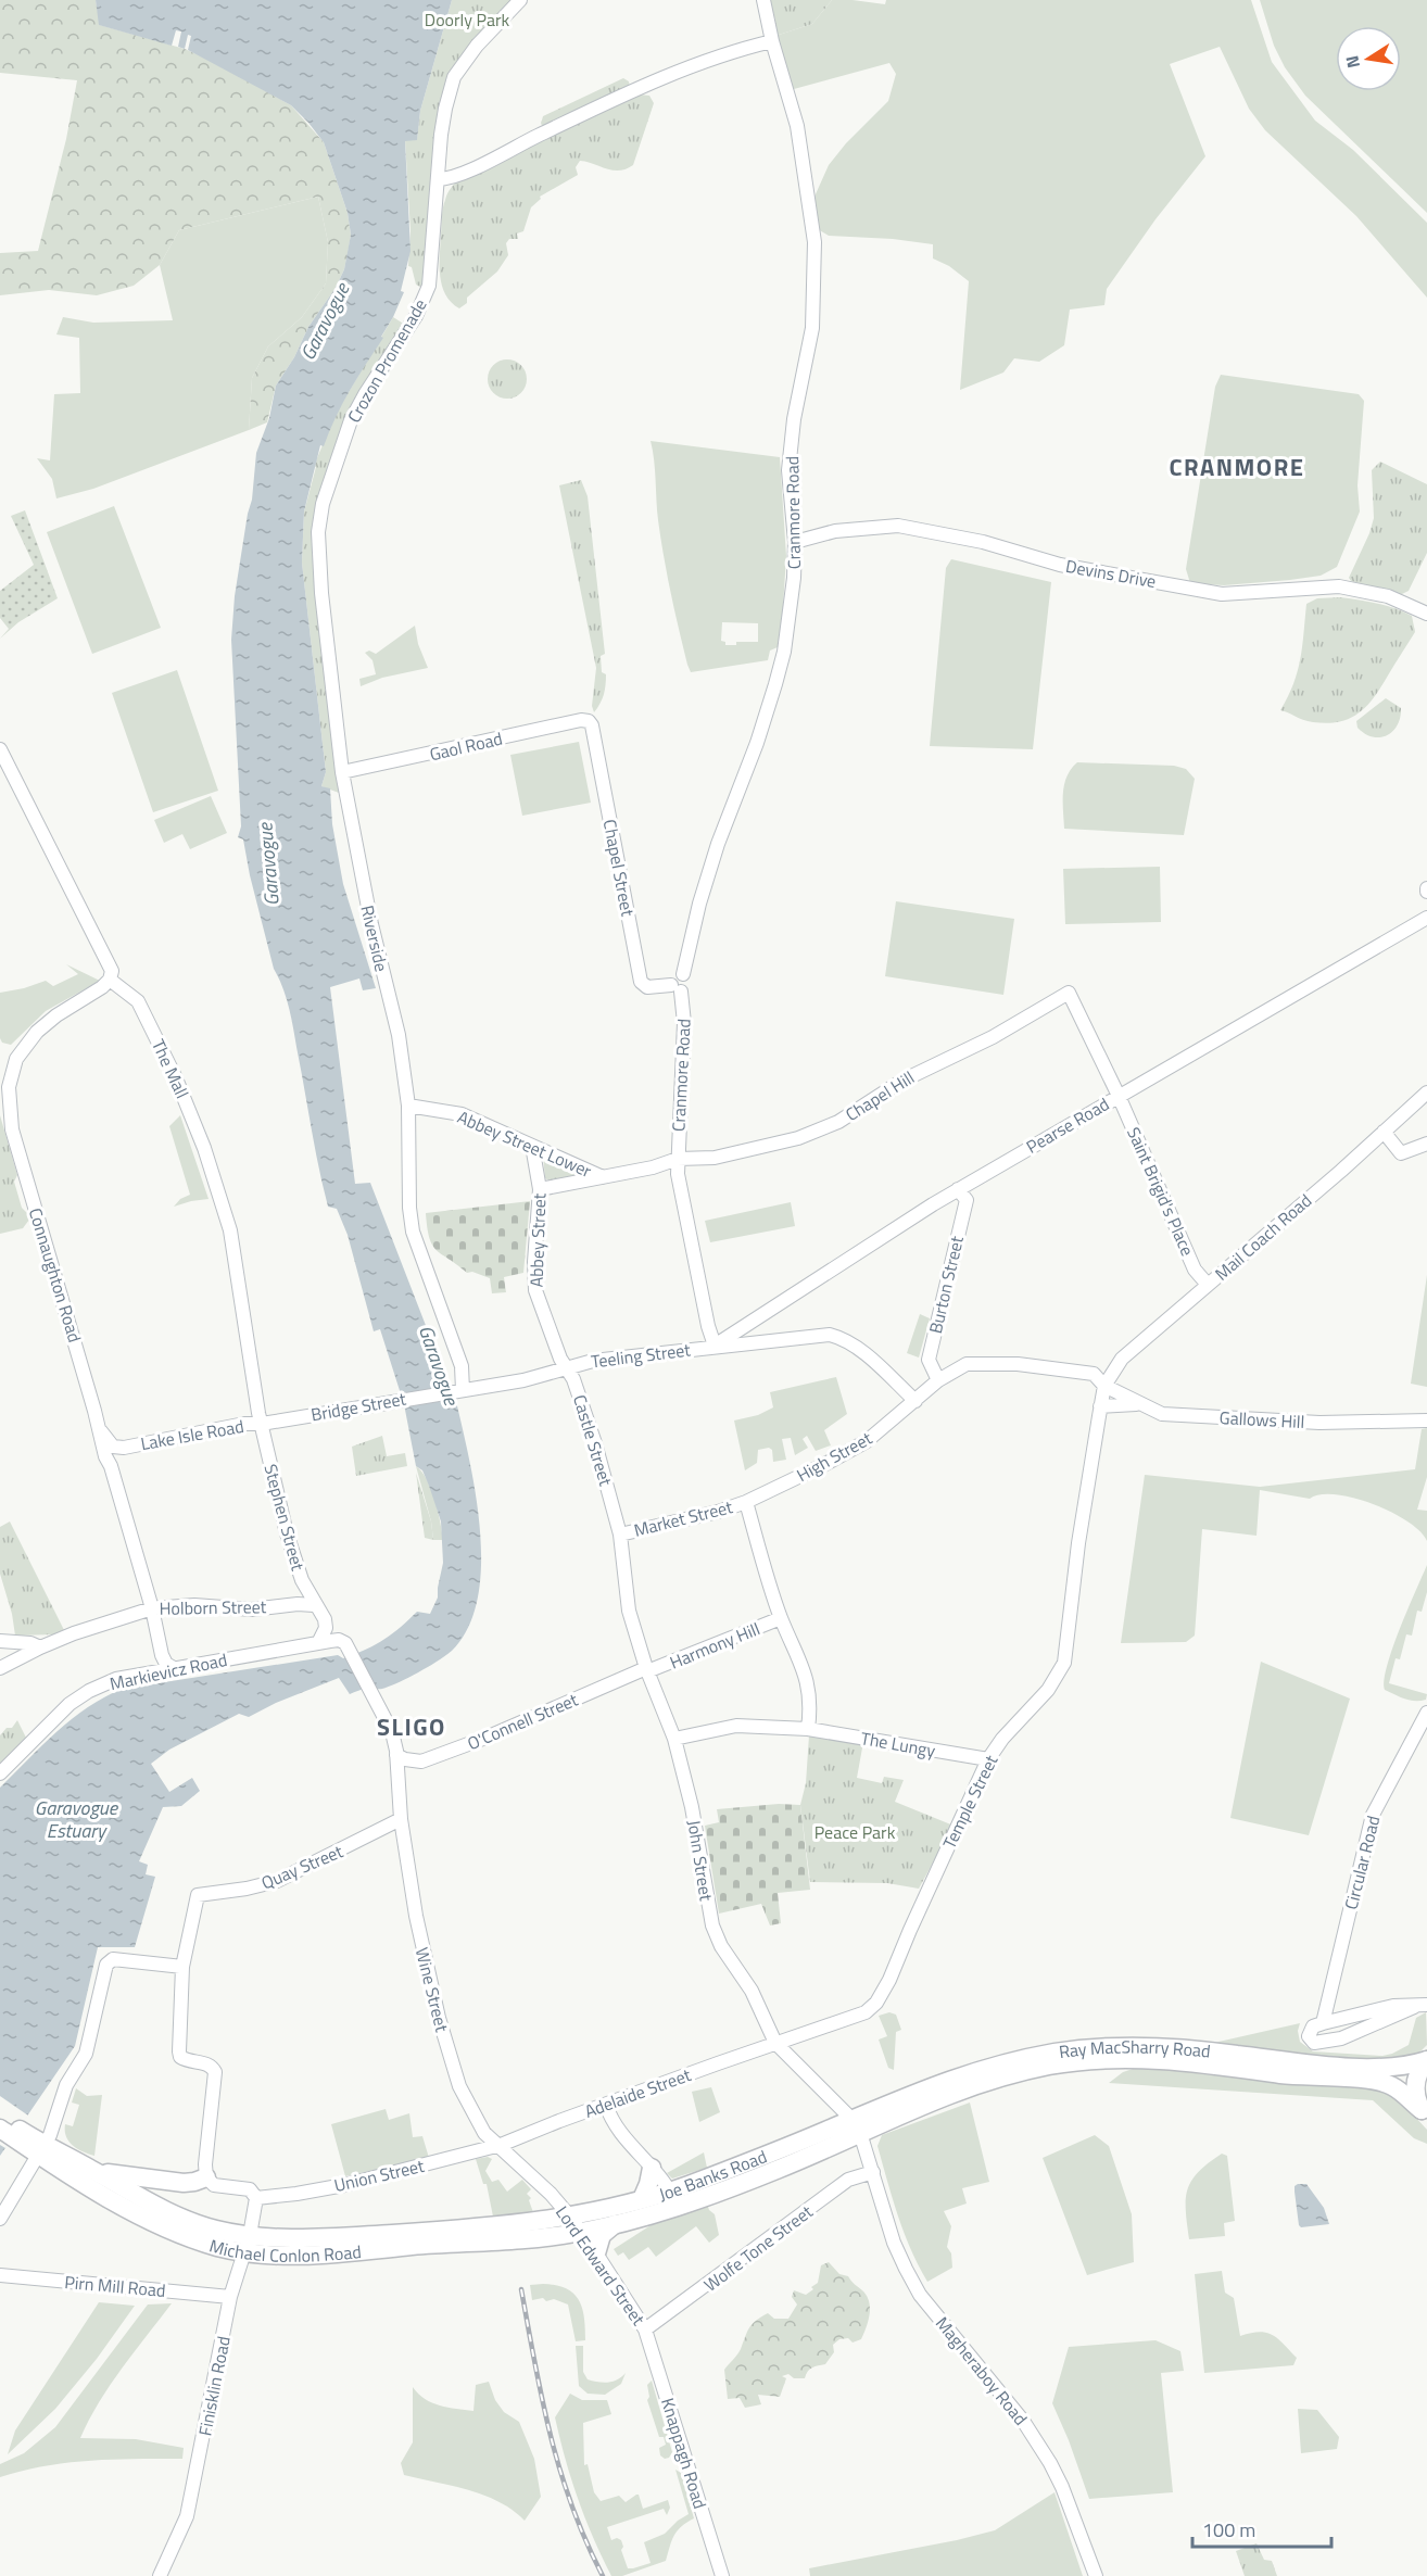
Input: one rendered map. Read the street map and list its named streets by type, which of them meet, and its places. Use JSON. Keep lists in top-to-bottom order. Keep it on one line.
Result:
{"streets":{"highway":["Ray MacSharry Road","Joe Banks Road","Michael Conlon Road"],"street":["Crozon Promenade","Cranmore Road","Devins Drive","Gaol Road","Chapel Street","Riverside","The Mall","Chapel Hill","Pearse Road","Abbey Street Lower","Saint Brigid's Place","Mail Coach Road","Abbey Street","Connaughton Road","Burton Street","Teeling Street","Bridge Street","Gallows Hill","Lake Isle Road","Castle Street","High Street","Stephen Street","Market Street","Holborn Street","Harmony Hill","Markievicz Road","O'Connell Street","The Lungy","Temple Street","John Street","Circular Road","Quay Street","Wine Street","Adelaide Street","Union Street","Wolfe Tone Street","Lord Edward Street","Pirn Mill Road","Magheraboy Road","Finisklin Road","Knappagh Road"]},"crossings":[["Crozon Promenade","Gaol Road"],["Crozon Promenade","Riverside"],["Cranmore Road","Devins Drive"],["Cranmore Road","Chapel Street"],["Cranmore Road","Chapel Hill"],["Gaol Road","Chapel Street"],["Gaol Road","Riverside"],["Riverside","Abbey Street Lower"],["Riverside","Teeling Street"],["Riverside","Bridge Street"],["The Mall","Connaughton Road"],["The Mall","Bridge Street"],["The Mall","Lake Isle Road"],["The Mall","Stephen Street"],["Chapel Hill","Abbey Street Lower"],["Chapel Hill","Saint Brigid's Place"],["Chapel Hill","Abbey Street"],["Pearse Road","Saint Brigid's Place"],["Pearse Road","Burton Street"],["Pearse Road","Teeling Street"],["Abbey Street Lower","Abbey Street"],["Saint Brigid's Place","Mail Coach Road"],["Mail Coach Road","Gallows Hill"],["Mail Coach Road","Temple Street"],["Abbey Street","Teeling Street"],["Abbey Street","Castle Street"],["Connaughton Road","Lake Isle Road"],["Connaughton Road","Holborn Street"],["Burton Street","Gallows Hill"],["Burton Street","High Street"],["Teeling Street","Bridge Street"],["Teeling Street","Castle Street"],["Teeling Street","High Street"],["Bridge Street","Lake Isle Road"],["Bridge Street","Stephen Street"],["Gallows Hill","High Street"],["Gallows Hill","Temple Street"],["Lake Isle Road","Stephen Street"],["Castle Street","Market Street"],["Castle Street","John Street"],["High Street","Market Street"],["Stephen Street","Holborn Street"],["Stephen Street","Markievicz Road"],["Stephen Street","Wine Street"],["Market Street","John Street"],["Harmony Hill","O'Connell Street"],["Harmony Hill","John Street"],["Markievicz Road","Wine Street"],["O'Connell Street","John Street"],["O'Connell Street","Wine Street"],["The Lungy","Temple Street"],["The Lungy","John Street"],["Temple Street","John Street"],["Temple Street","Adelaide Street"],["John Street","Adelaide Street"],["Quay Street","Wine Street"],["Wine Street","Adelaide Street"],["Wine Street","Union Street"],["Wine Street","Lord Edward Street"],["Ray MacSharry Road","Joe Banks Road"],["Ray MacSharry Road","Magheraboy Road"],["Adelaide Street","Union Street"],["Adelaide Street","Lord Edward Street"],["Joe Banks Road","Michael Conlon Road"],["Joe Banks Road","Lord Edward Street"],["Joe Banks Road","Magheraboy Road"],["Union Street","Lord Edward Street"],["Union Street","Finisklin Road"],["Michael Conlon Road","Lord Edward Street"],["Michael Conlon Road","Finisklin Road"],["Wolfe Tone Street","Lord Edward Street"],["Wolfe Tone Street","Magheraboy Road"],["Wolfe Tone Street","Knappagh Road"],["Lord Edward Street","Knappagh Road"],["Pirn Mill Road","Finisklin Road"]],"districts":["CRANMORE","SLIGO"],"water":["Garavogue","Garavogue Estuary"],"parks":["Doorly Park","Peace Park"],"scale_bar":"100 m","north":"left"}
